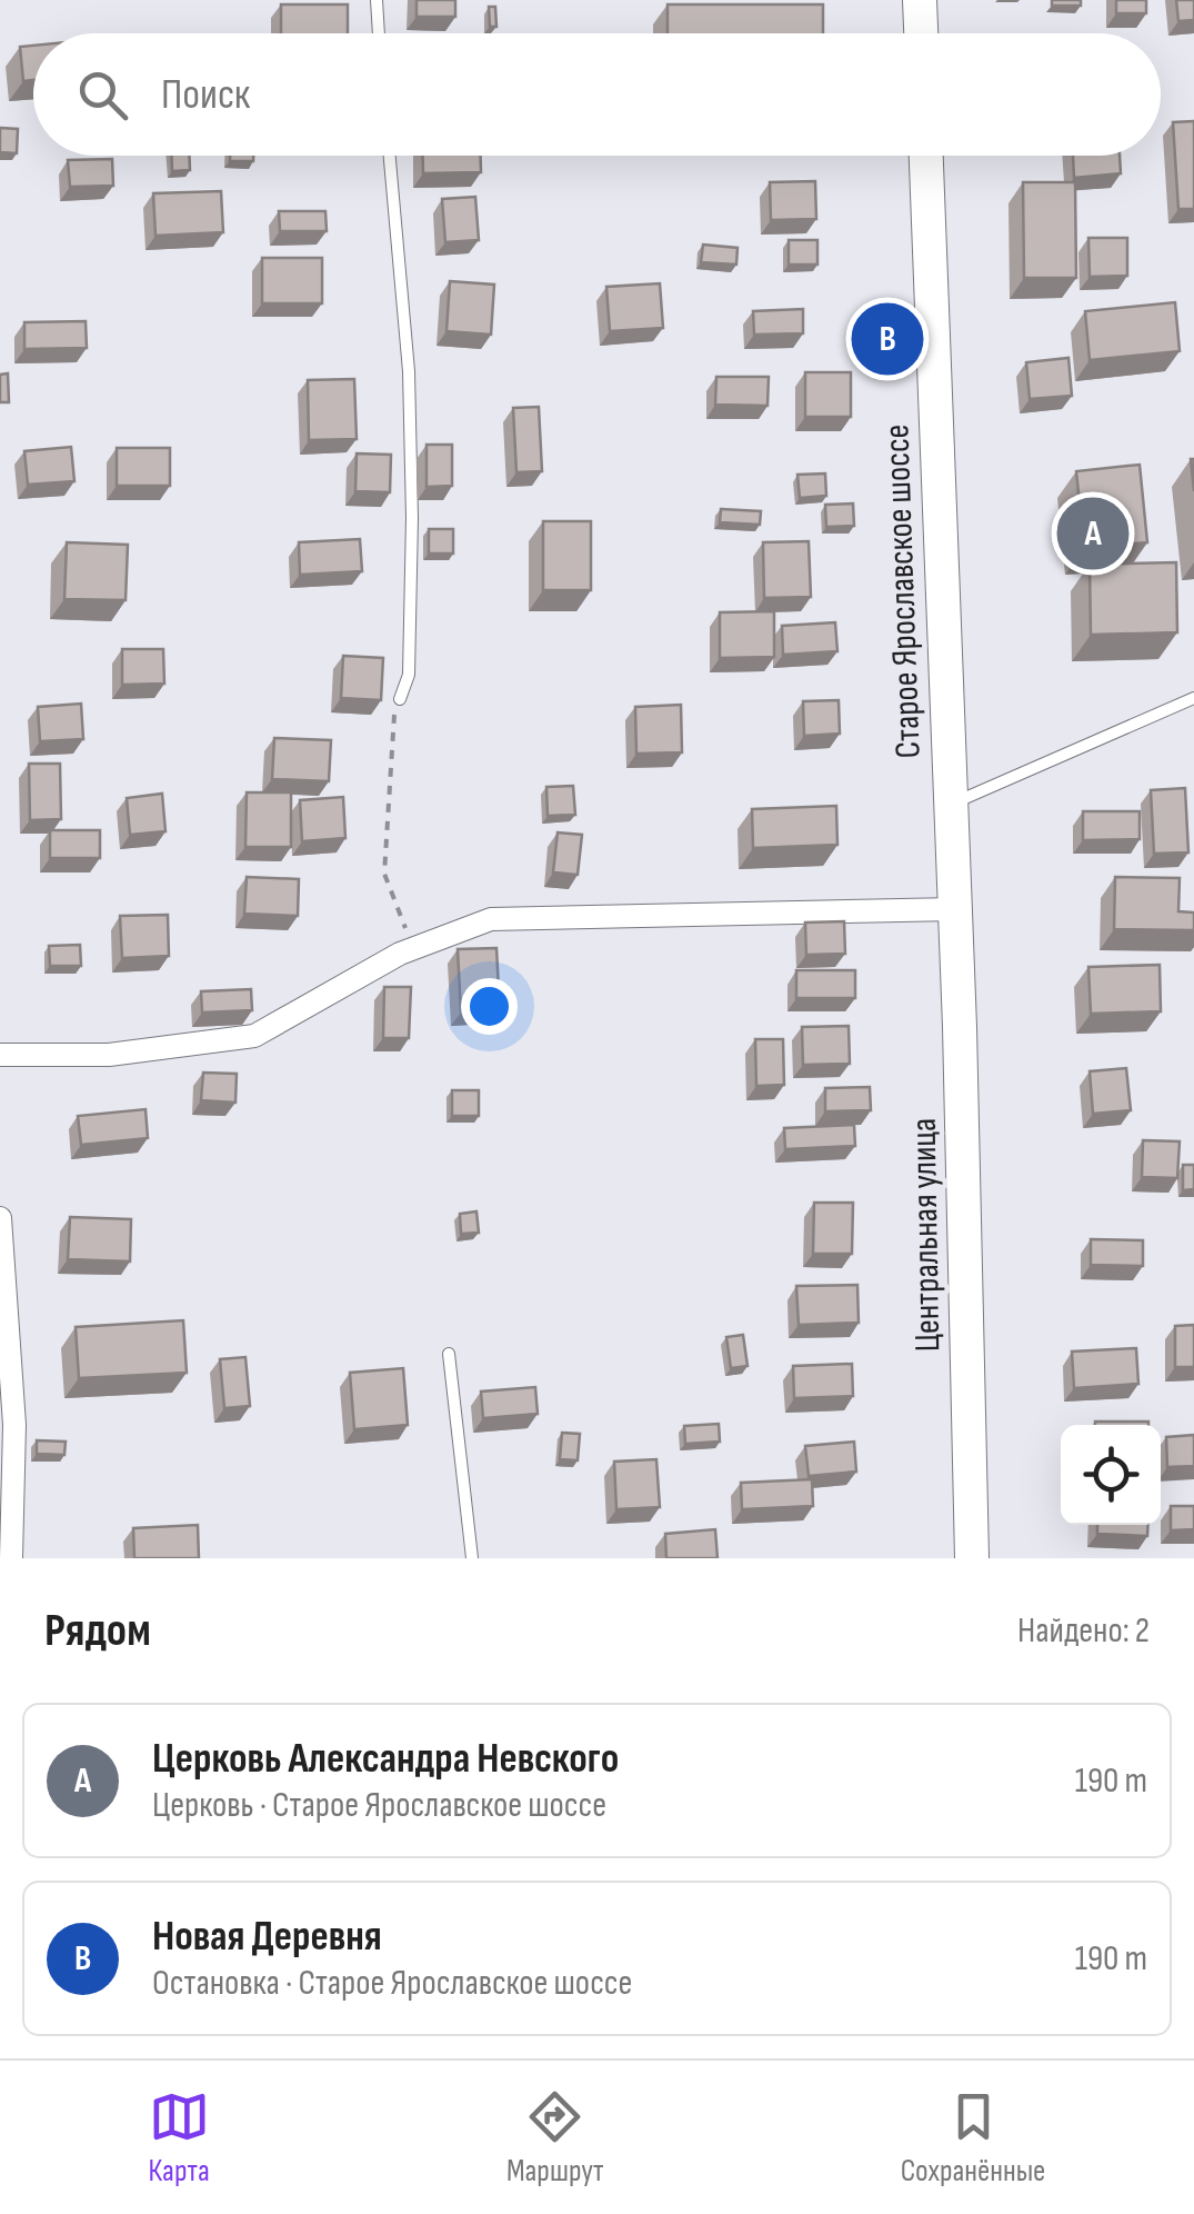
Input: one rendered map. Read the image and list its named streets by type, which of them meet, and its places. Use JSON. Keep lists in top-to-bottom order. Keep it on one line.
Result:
{"streets":{"main road":["Старое Ярославское шоссе","Центральная улица"]},"crossings":[["Старое Ярославское шоссе","Центральная улица"]],"page":{"search":"Поиск","pins":["B","A"],"heading":["Рядом","Найдено: 2"],"list":[{"mark":"A","name":"Церковь Александра Невского","note":"Церковь · Старое Ярославское шоссе","value":"190 m"},{"mark":"B","name":"Новая Деревня","note":"Остановка · Старое Ярославское шоссе","value":"190 m"}],"nav":["Карта","Маршрут","Сохранённые"]}}
